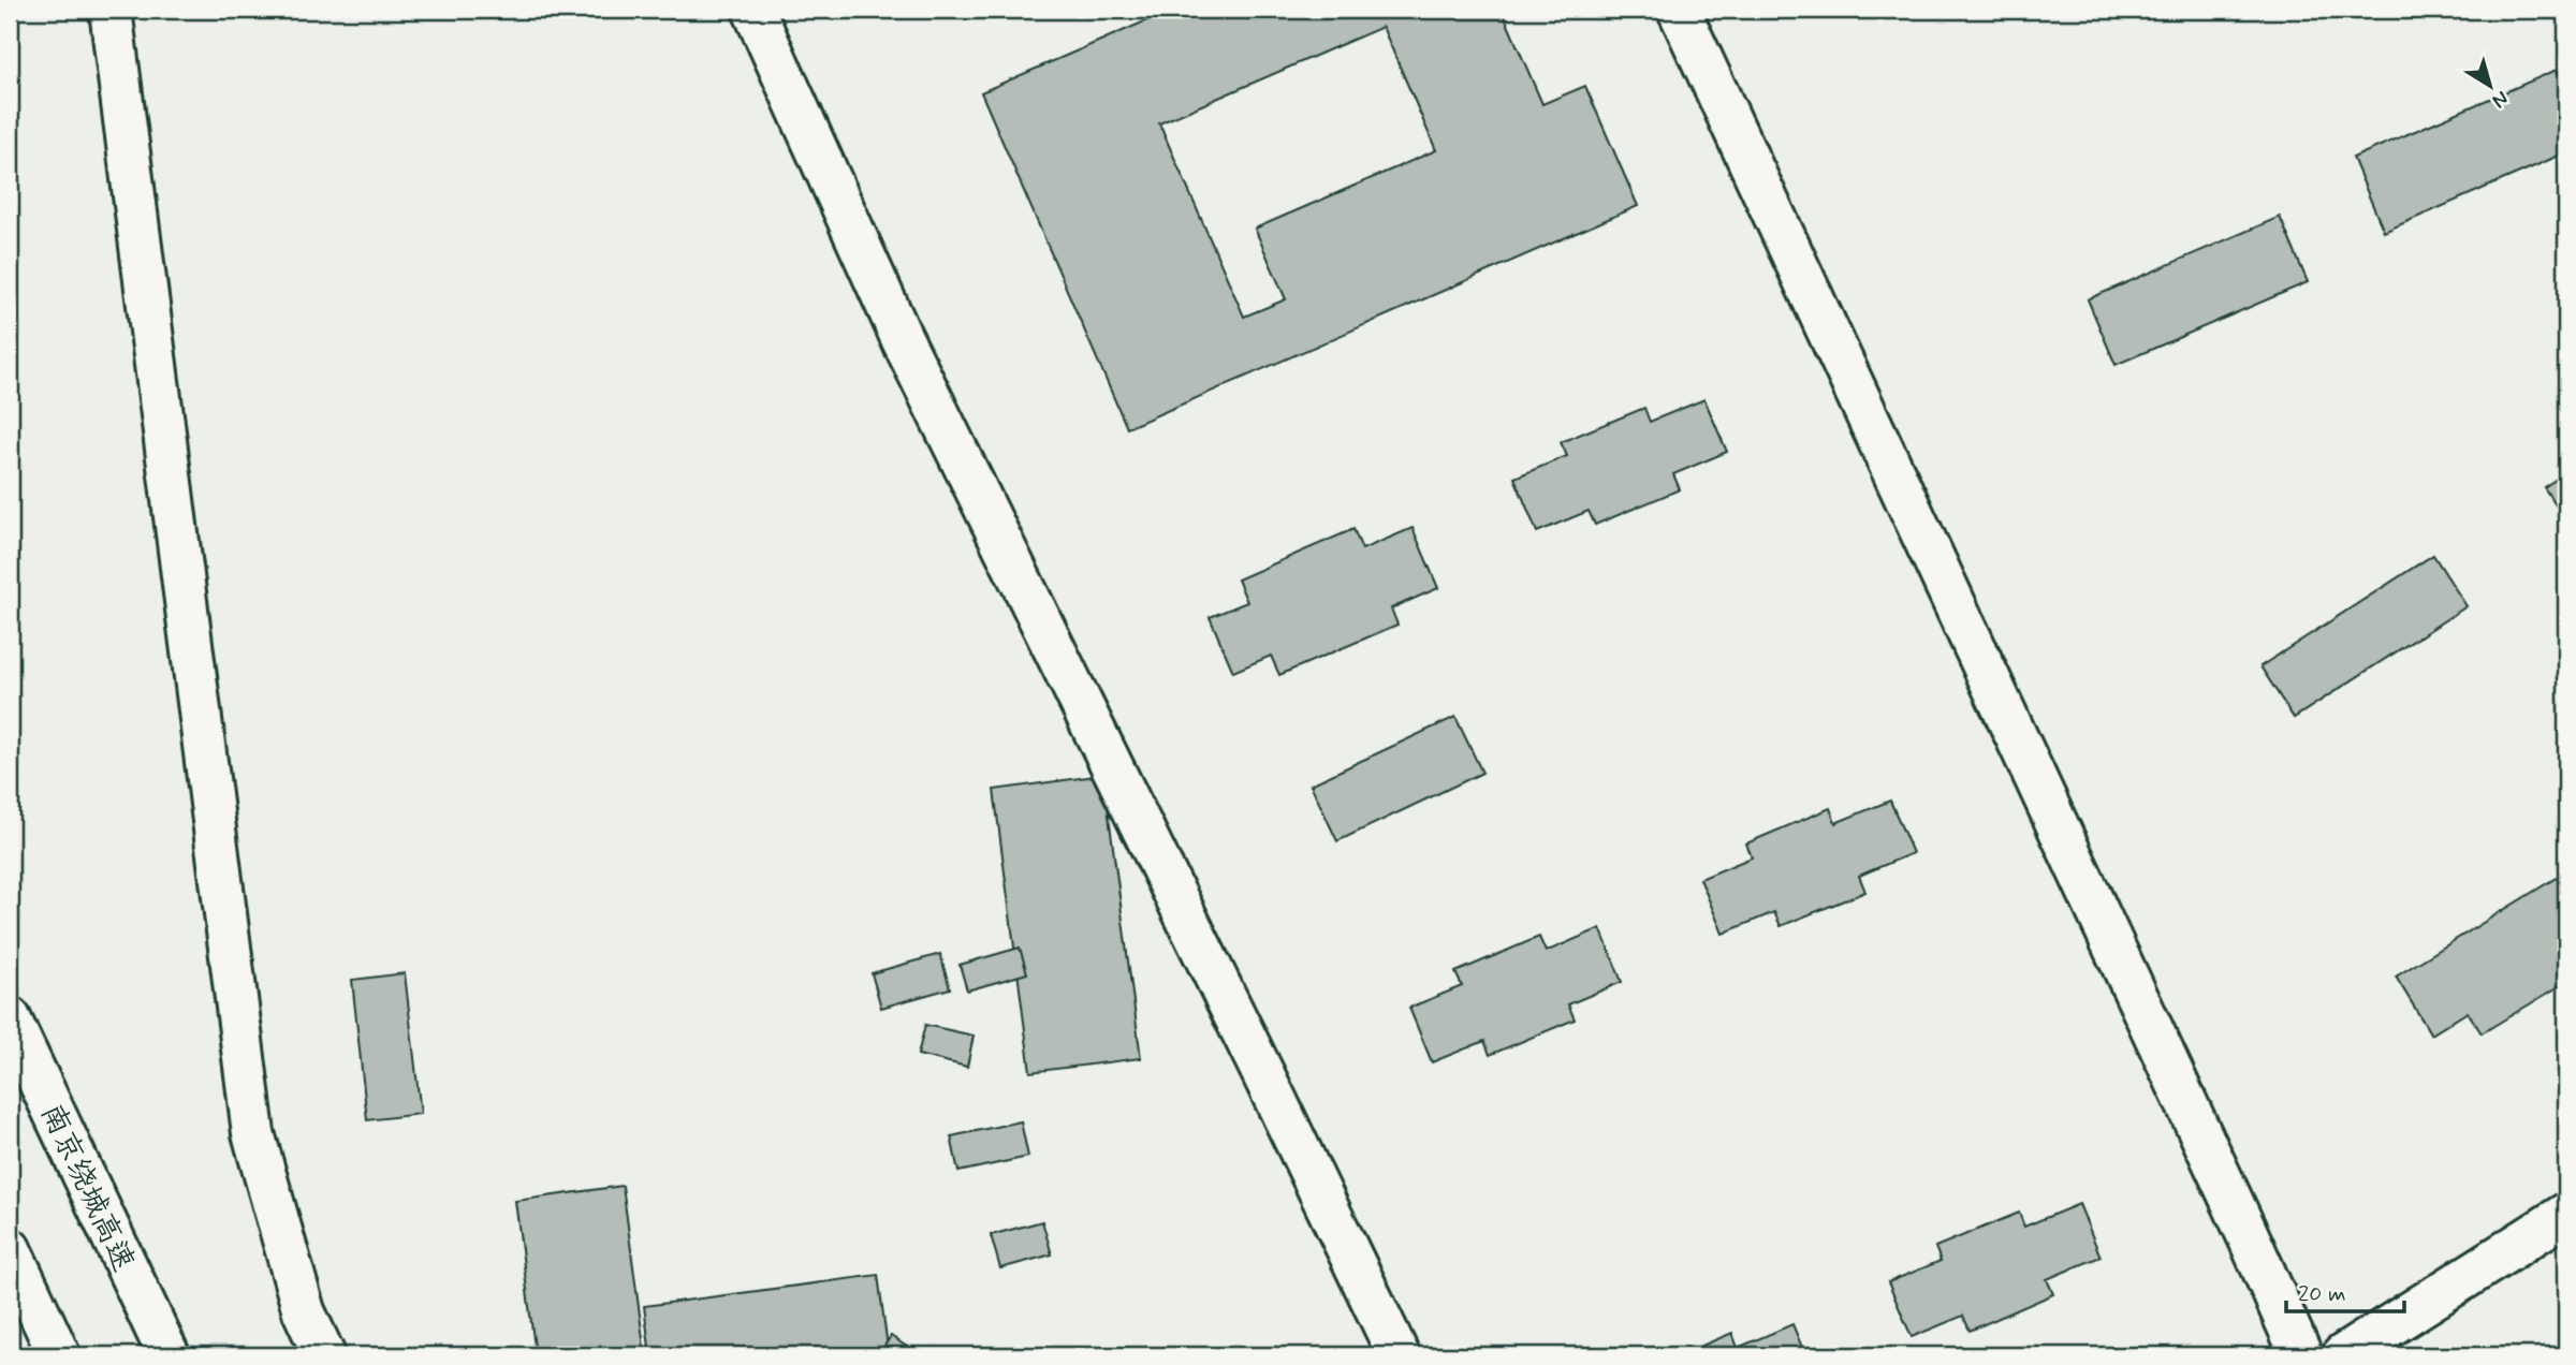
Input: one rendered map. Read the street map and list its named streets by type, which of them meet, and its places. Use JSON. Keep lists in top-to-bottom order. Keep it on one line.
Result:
{"streets":{"main road":["南京绕城高速"]},"scale_bar":"20 m","north":"bottom right"}
